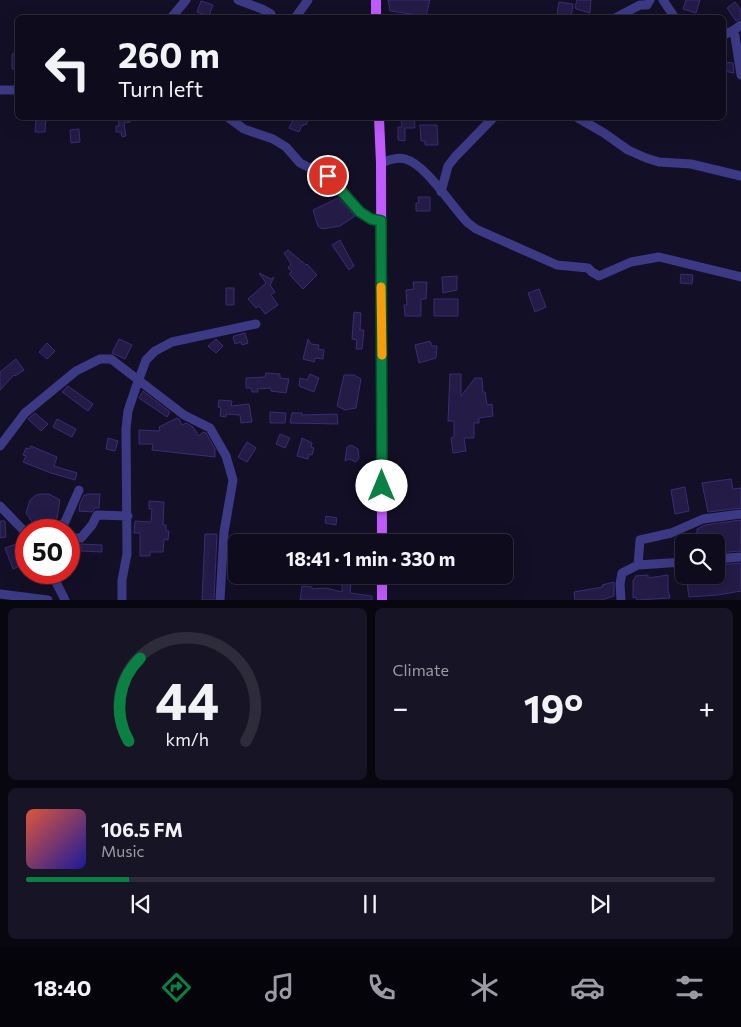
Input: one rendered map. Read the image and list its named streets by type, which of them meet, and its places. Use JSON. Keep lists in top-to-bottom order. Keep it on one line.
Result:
{"page":{"turn":["260 m","Turn left"],"limit":"50","trip":"18:41 · 1 min · 330 m","tile":"Climate","heat":["−","19°","+"],"song":["106.5 FM","Music"],"tabs":"18:40","gauge":["44","km/h"]}}
